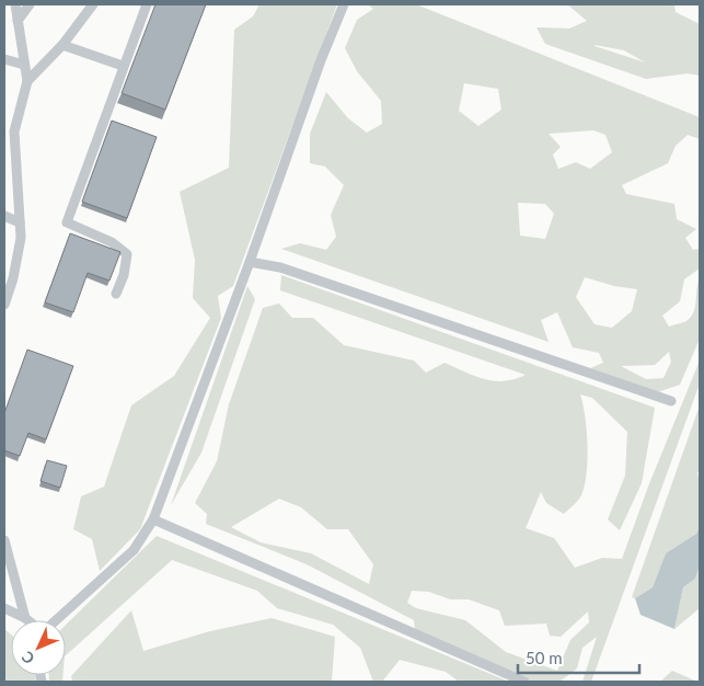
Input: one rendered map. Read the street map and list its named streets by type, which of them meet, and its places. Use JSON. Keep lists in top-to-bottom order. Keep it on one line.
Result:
{"scale_bar":"50 m","north":"bottom left"}
